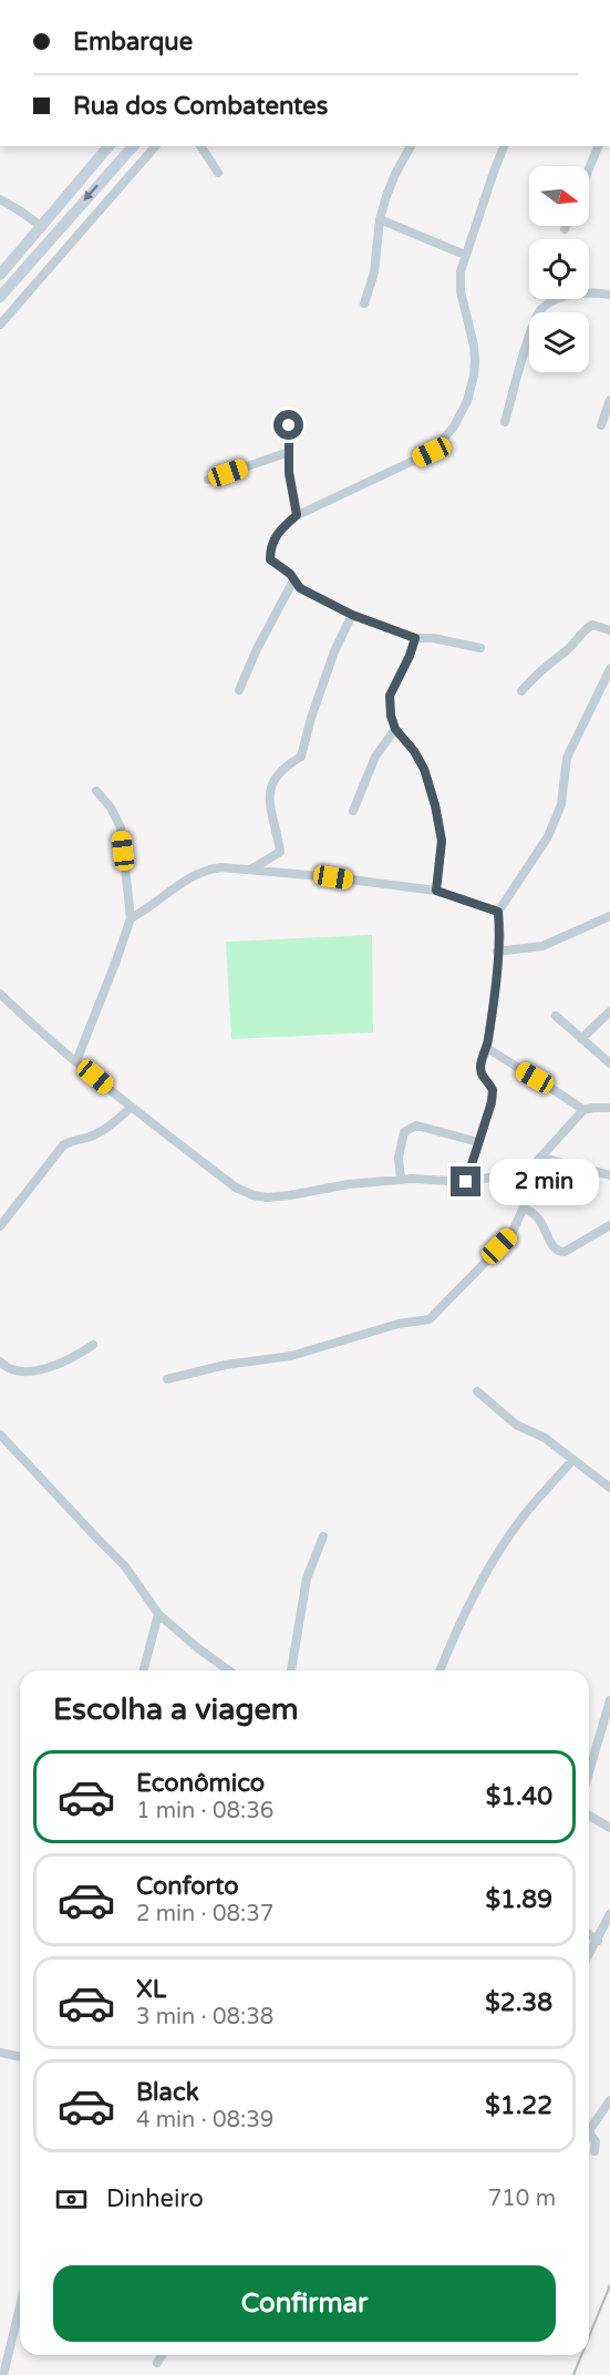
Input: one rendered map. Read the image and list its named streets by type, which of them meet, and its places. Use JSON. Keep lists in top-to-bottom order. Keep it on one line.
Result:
{"north":"right","page":{"banner":["Embarque","Rua dos Combatentes"],"bubble":"2 min","heading":"Escolha a viagem","list":[{"name":"Econômico","note":"1 min · 08:36","value":"$1.40"},{"name":"Conforto","note":"2 min · 08:37","value":"$1.89"},{"name":"XL","note":"3 min · 08:38","value":"$2.38"},{"name":"Black","note":"4 min · 08:39","value":"$1.22"}],"pay":["Dinheiro","710 m"],"buttons":"Confirmar"}}
